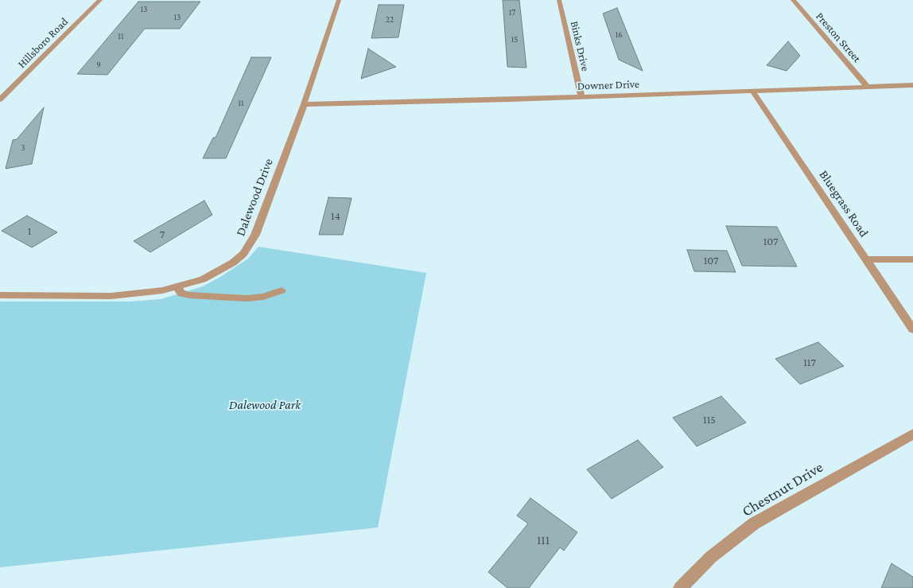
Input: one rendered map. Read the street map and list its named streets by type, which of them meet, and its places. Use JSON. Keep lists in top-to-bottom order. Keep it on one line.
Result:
{"streets":{"street":["Preston Street","Hillsboro Road","Binks Drive","Downer Drive","Dalewood Drive","Bluegrass Road","Chestnut Drive"]},"crossings":[["Preston Street","Downer Drive"],["Binks Drive","Downer Drive"],["Downer Drive","Dalewood Drive"],["Downer Drive","Bluegrass Road"]],"parks":["Dalewood Park"],"house_numbers":["13","17","13","22","16","11","15","9","11","3","14","1","7","107","107","117","115","111"]}
